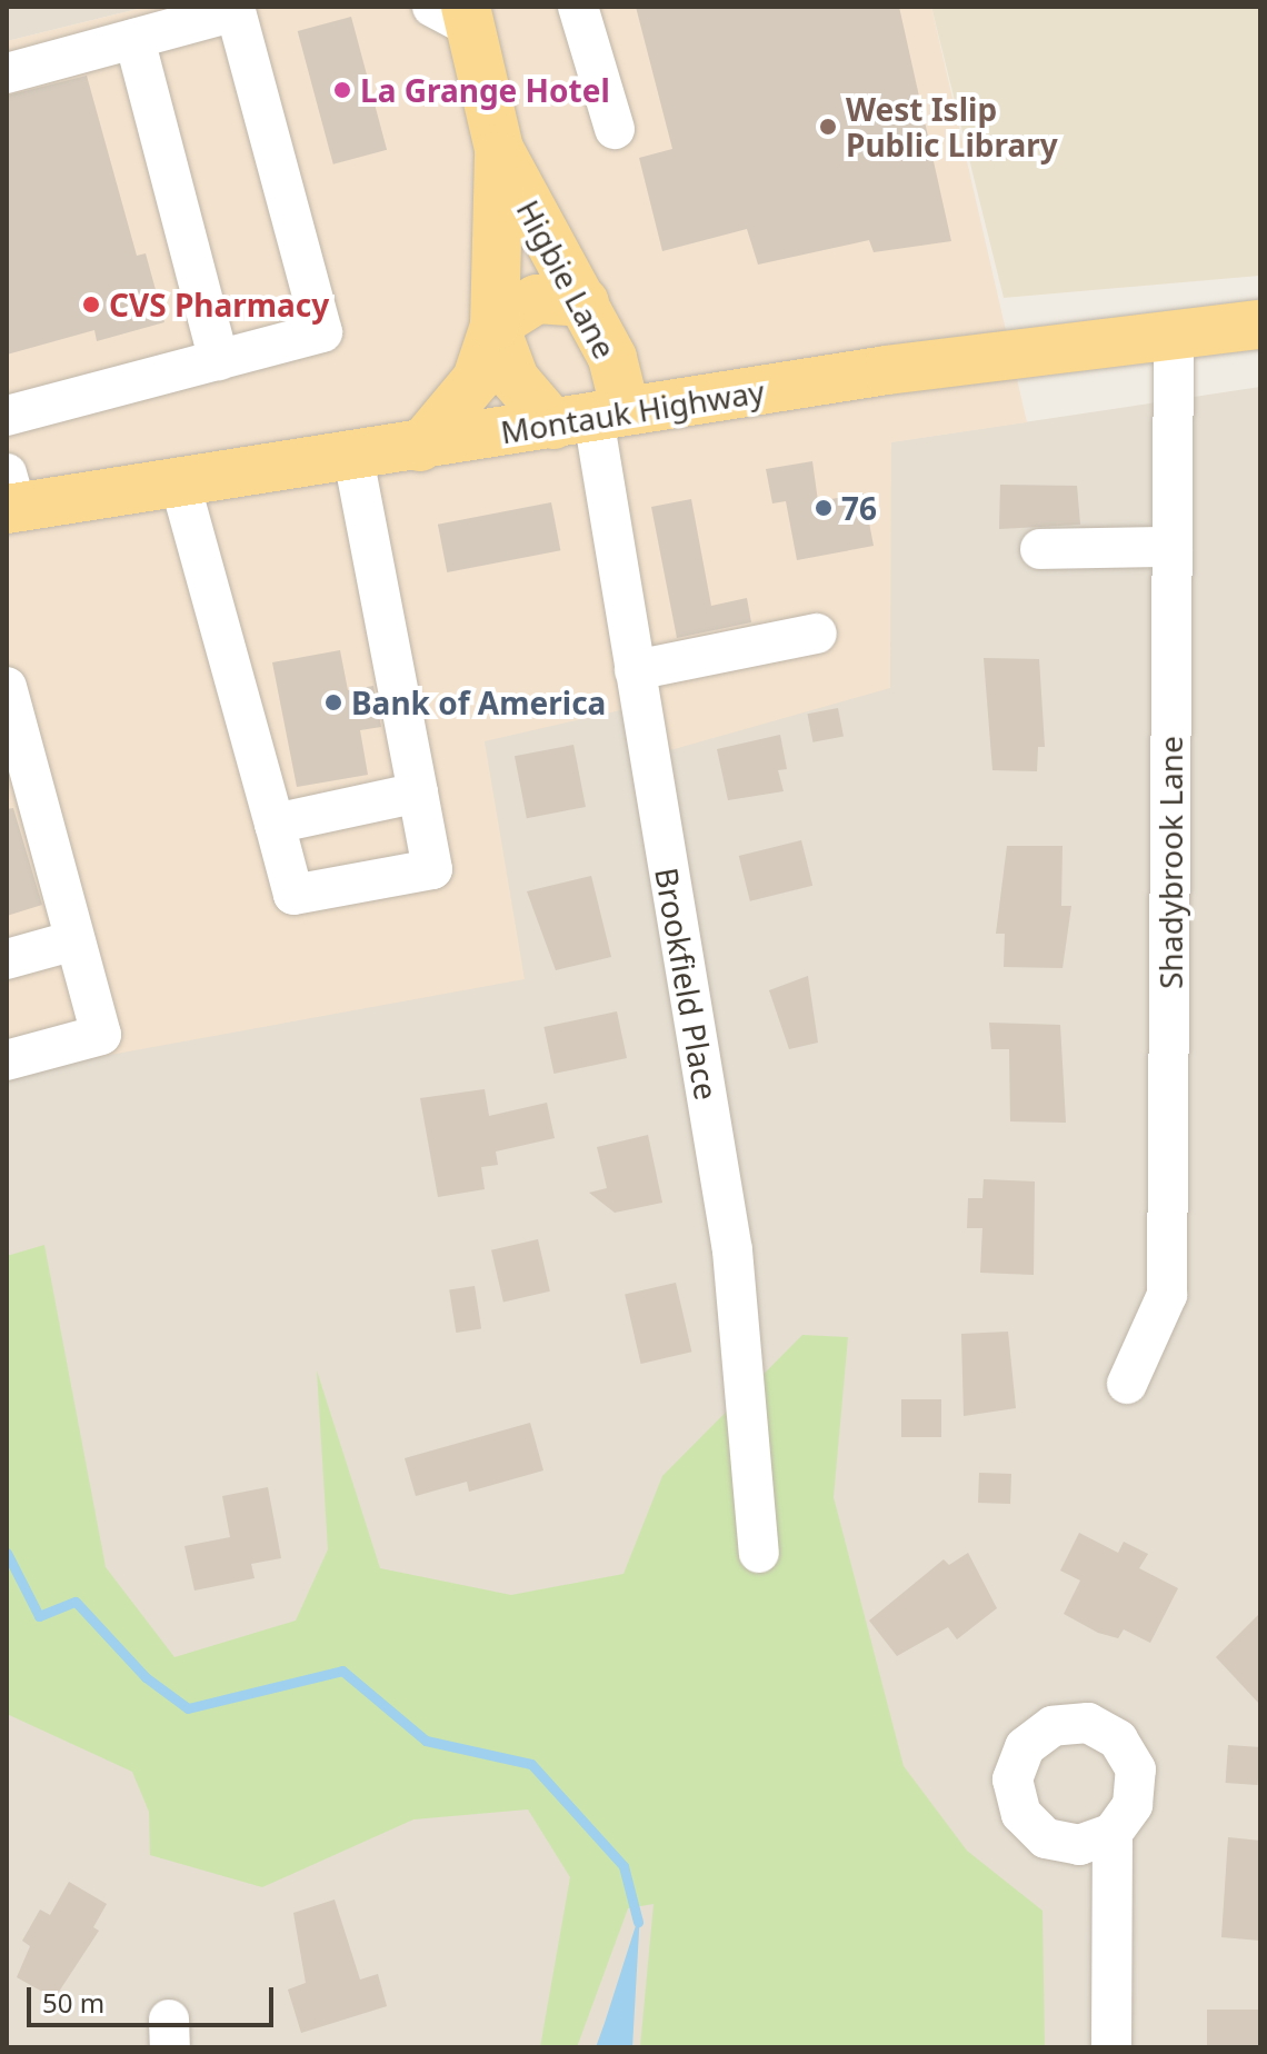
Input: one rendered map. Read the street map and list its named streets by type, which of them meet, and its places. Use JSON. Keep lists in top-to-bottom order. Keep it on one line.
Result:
{"streets":{"main road":["Higbie Lane","Montauk Highway"],"street":["Shadybrook Lane","Brookfield Place"]},"crossings":[["Higbie Lane","Montauk Highway"],["Higbie Lane","Brookfield Place"],["Montauk Highway","Shadybrook Lane"],["Montauk Highway","Brookfield Place"]],"places":["La Grange Hotel","West Islip Public Library","CVS Pharmacy","76","Bank of America"],"scale_bar":"50 m"}
